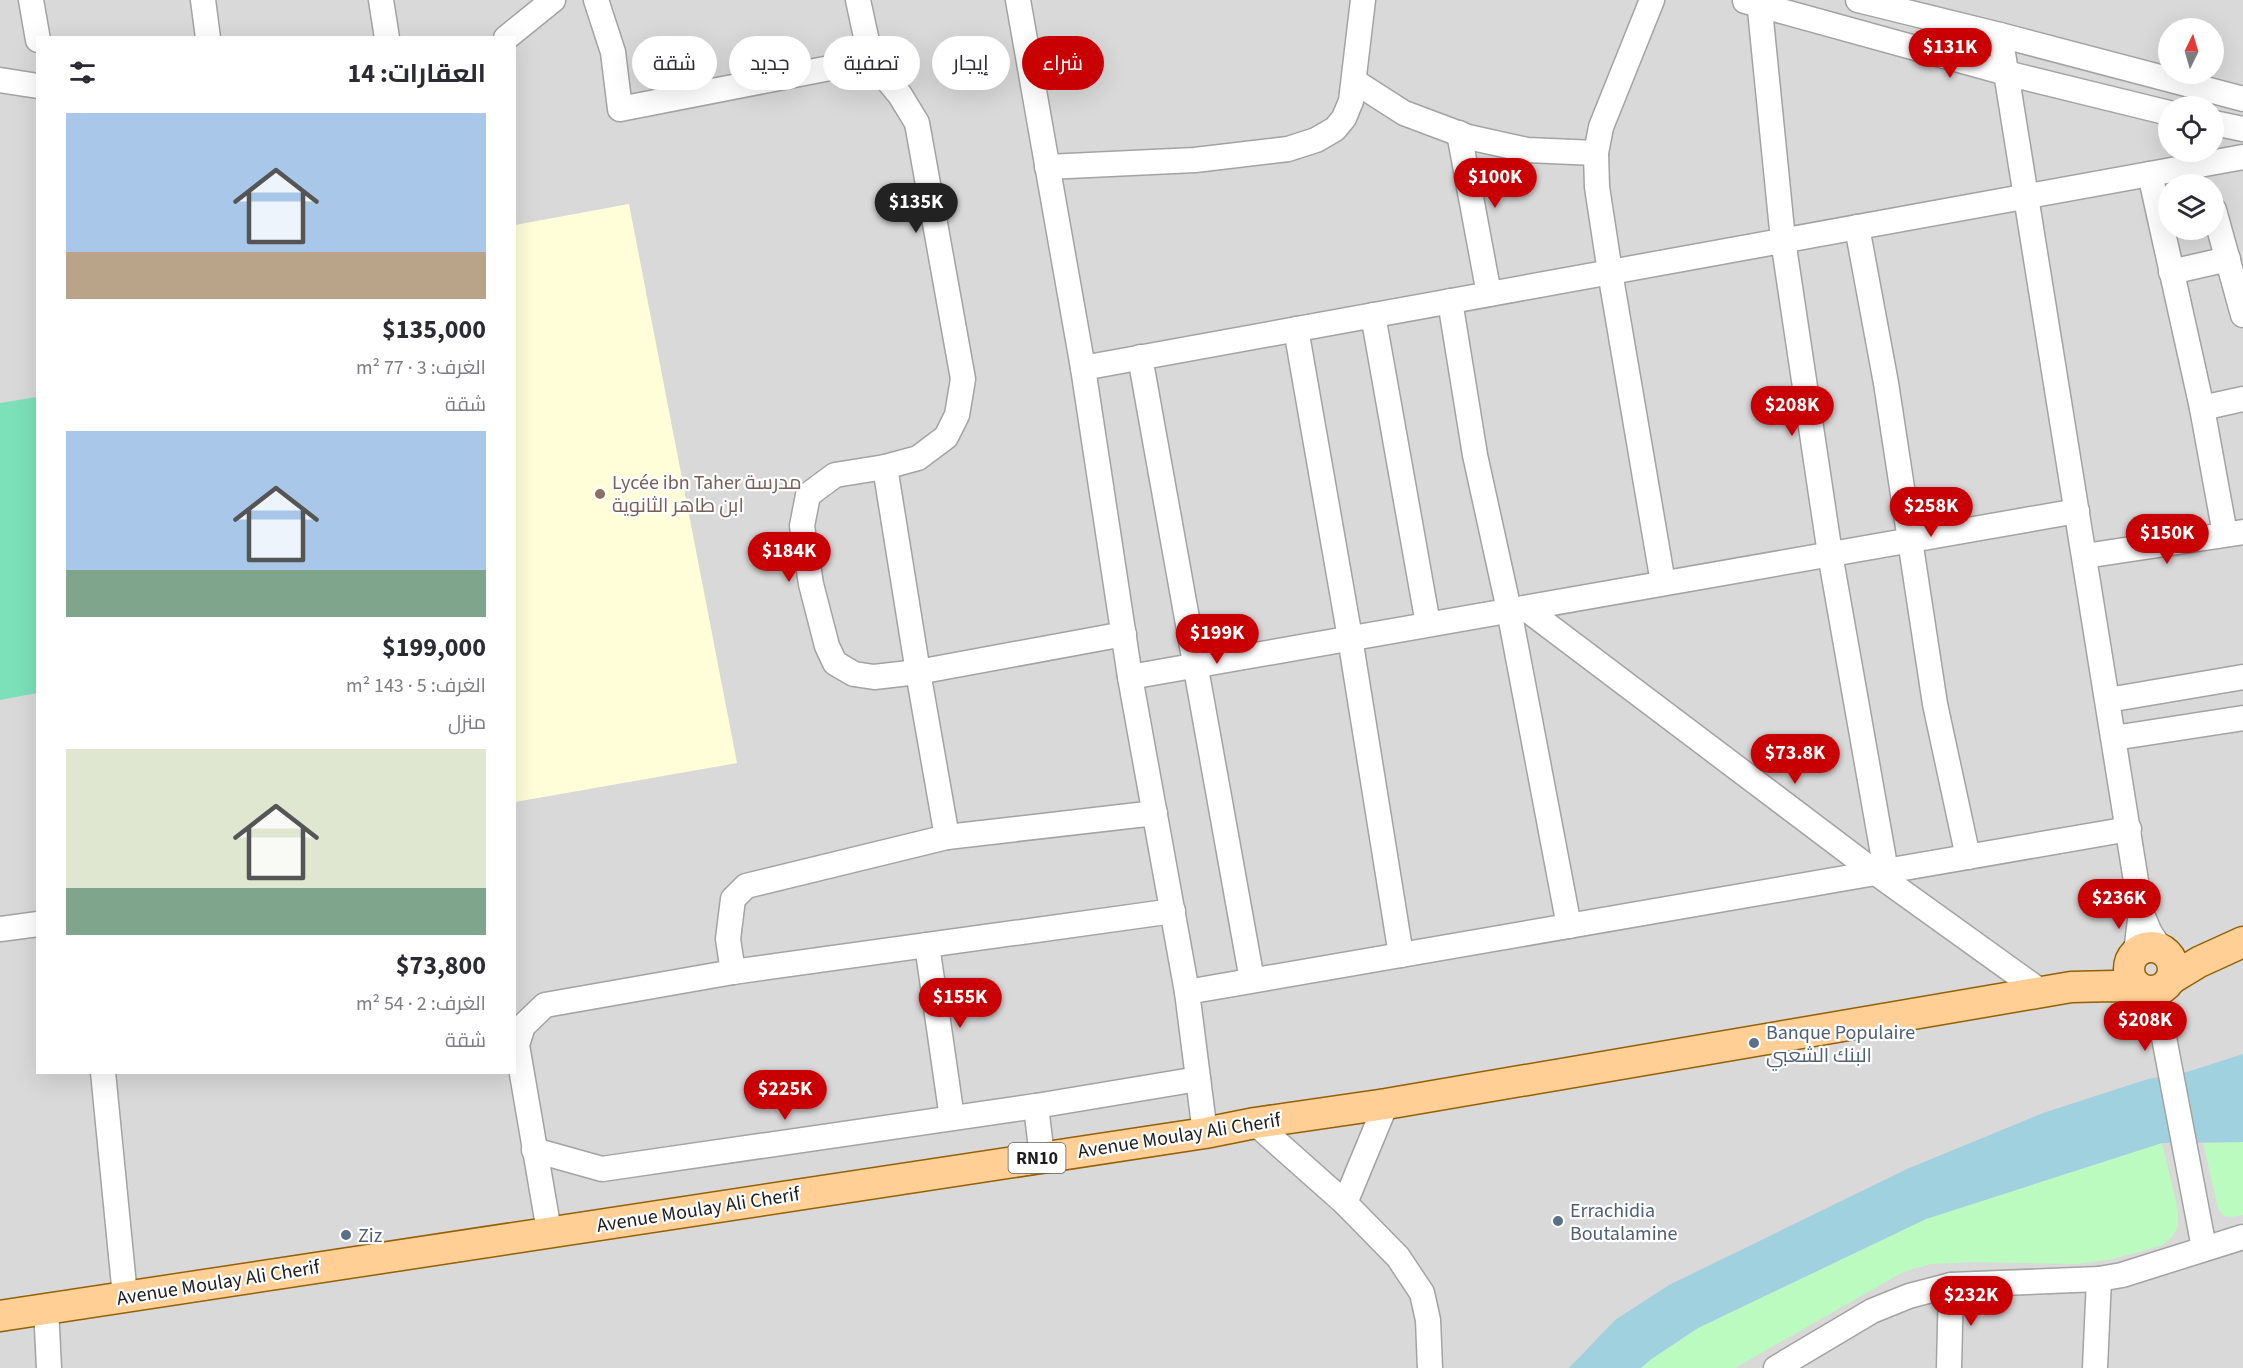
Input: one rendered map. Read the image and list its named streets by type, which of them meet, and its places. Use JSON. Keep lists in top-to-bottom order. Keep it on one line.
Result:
{"streets":{"main road":["Avenue Moulay Ali Cherif","RN10"]},"crossings":[["Avenue Moulay Ali Cherif","RN10"]],"places":["Lycée ibn Taher مدرسة ابن طاهر الثانوية","Banque Populaire البنك الشعبي","Errachidia Boutalamine","Ziz"],"north":"top","page":{"price":["$131K","$100K","$135K","$208K","$258K","$150K","$184K","$199K","$73.8K","$236K","$155K","$208K","$225K","$232K"],"chip":["شراء","إيجار","تصفية","جديد","شقة"],"heading":"العقارات: 14","list":[{"name":"$135,000","note":"الغرف: 3 · 77 m² · شقة"},{"name":"$199,000","note":"الغرف: 5 · 143 m² · منزل"},{"name":"$73,800","note":"الغرف: 2 · 54 m² · شقة"}]}}
